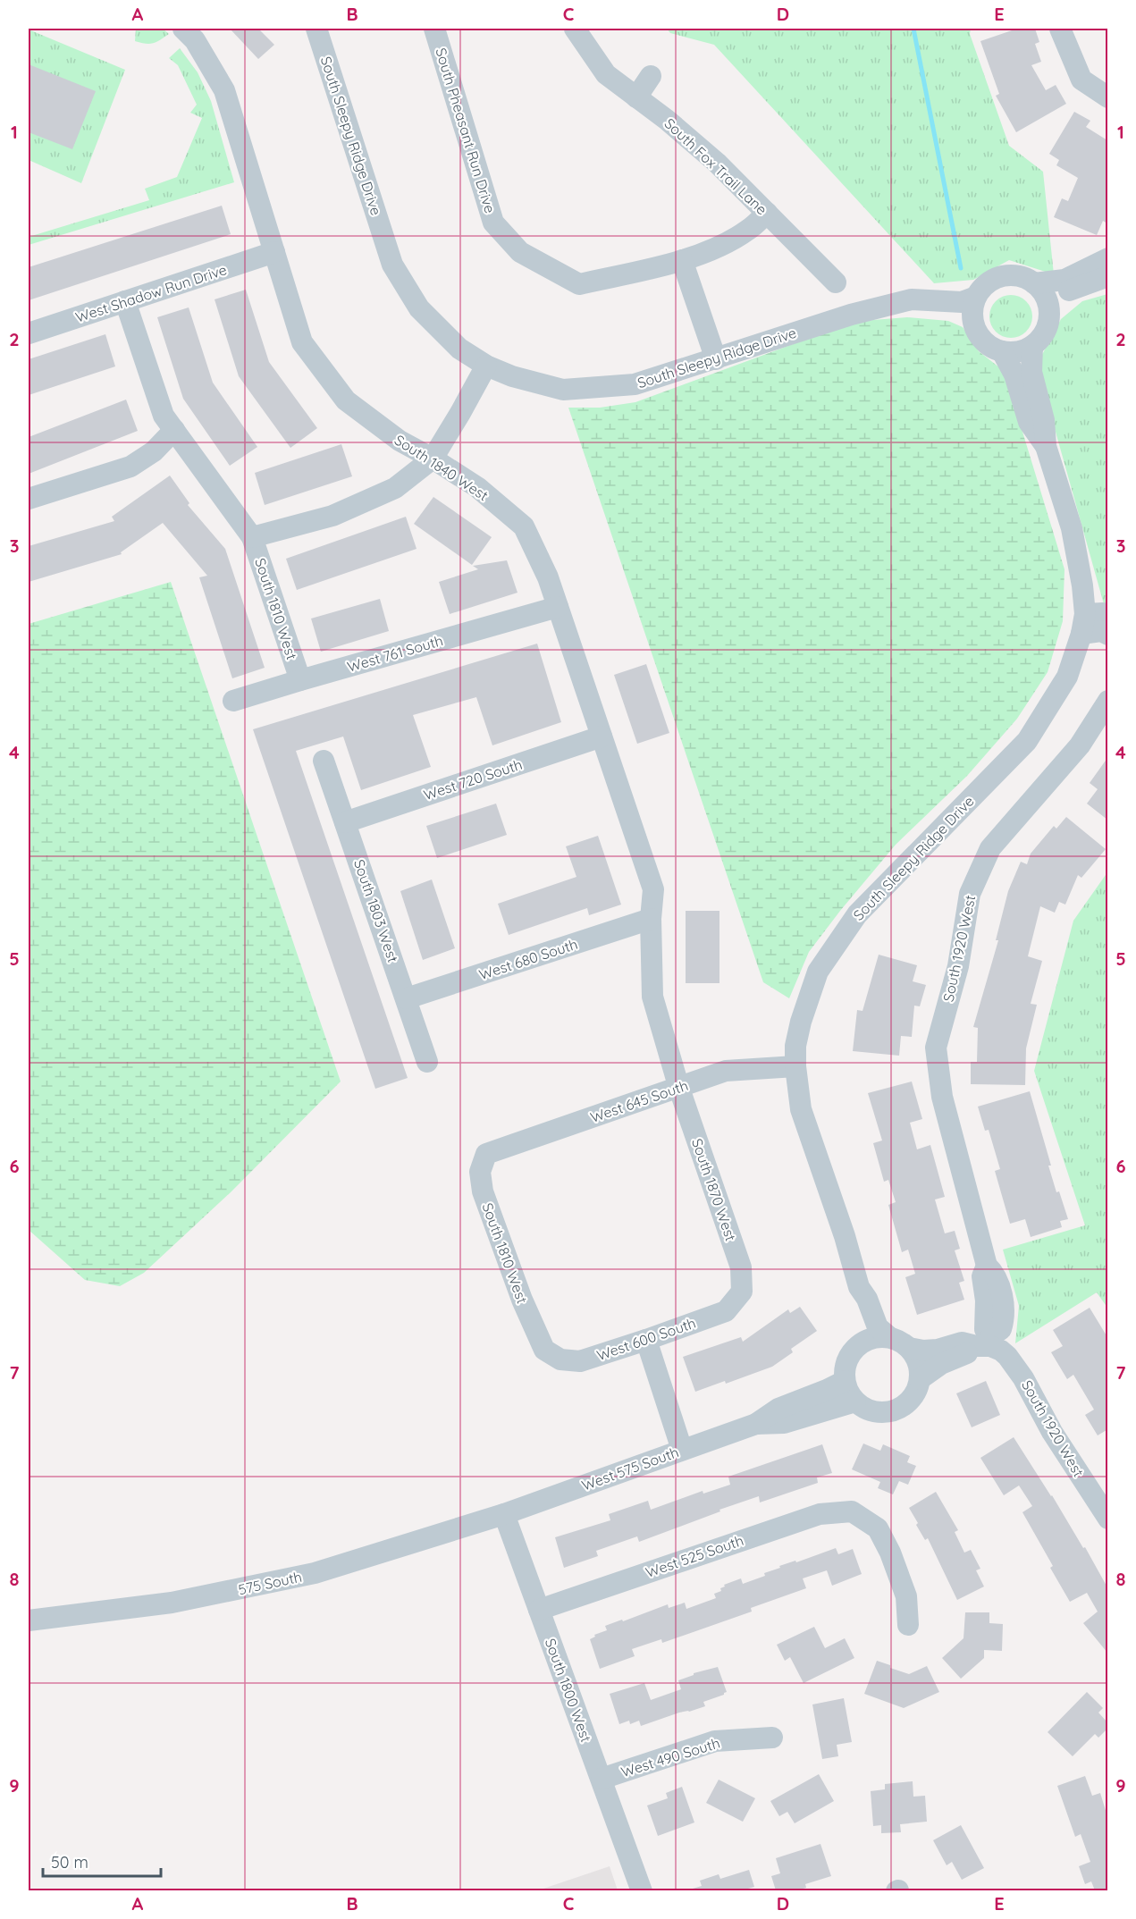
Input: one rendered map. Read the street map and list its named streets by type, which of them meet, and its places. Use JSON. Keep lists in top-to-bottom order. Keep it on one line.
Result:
{"streets":{"street":["South Pheasant Run Drive","South Sleepy Ridge Drive","South Fox Trail Lane","West Shadow Run Drive","South 1840 West","South 1810 West","West 761 South","West 720 South","South 1803 West","South 1920 West","West 680 South","West 645 South","South 1870 West","West 600 South","West 575 South","West 525 South","575 South","South 1800 West","West 490 South"]},"crossings":[["South Sleepy Ridge Drive","West 645 South"],["South Sleepy Ridge Drive","West 575 South"],["West Shadow Run Drive","South 1840 West"],["West Shadow Run Drive","South 1810 West"],["South 1840 West","West 761 South"],["South 1840 West","West 720 South"],["South 1840 West","West 680 South"],["South 1840 West","West 645 South"],["South 1840 West","South 1870 West"],["South 1810 West","West 761 South"],["South 1810 West","West 645 South"],["South 1810 West","West 600 South"],["West 720 South","South 1803 West"],["South 1803 West","West 680 South"],["West 645 South","South 1870 West"],["South 1870 West","West 600 South"],["West 575 South","575 South"],["West 575 South","South 1800 West"],["West 525 South","South 1800 West"],["575 South","South 1800 West"],["South 1800 West","West 490 South"]],"scale_bar":"50 m","grid":{"columns":["A","B","C","D","E"],"rows":["1","2","3","4","5","6","7","8","9"]}}
